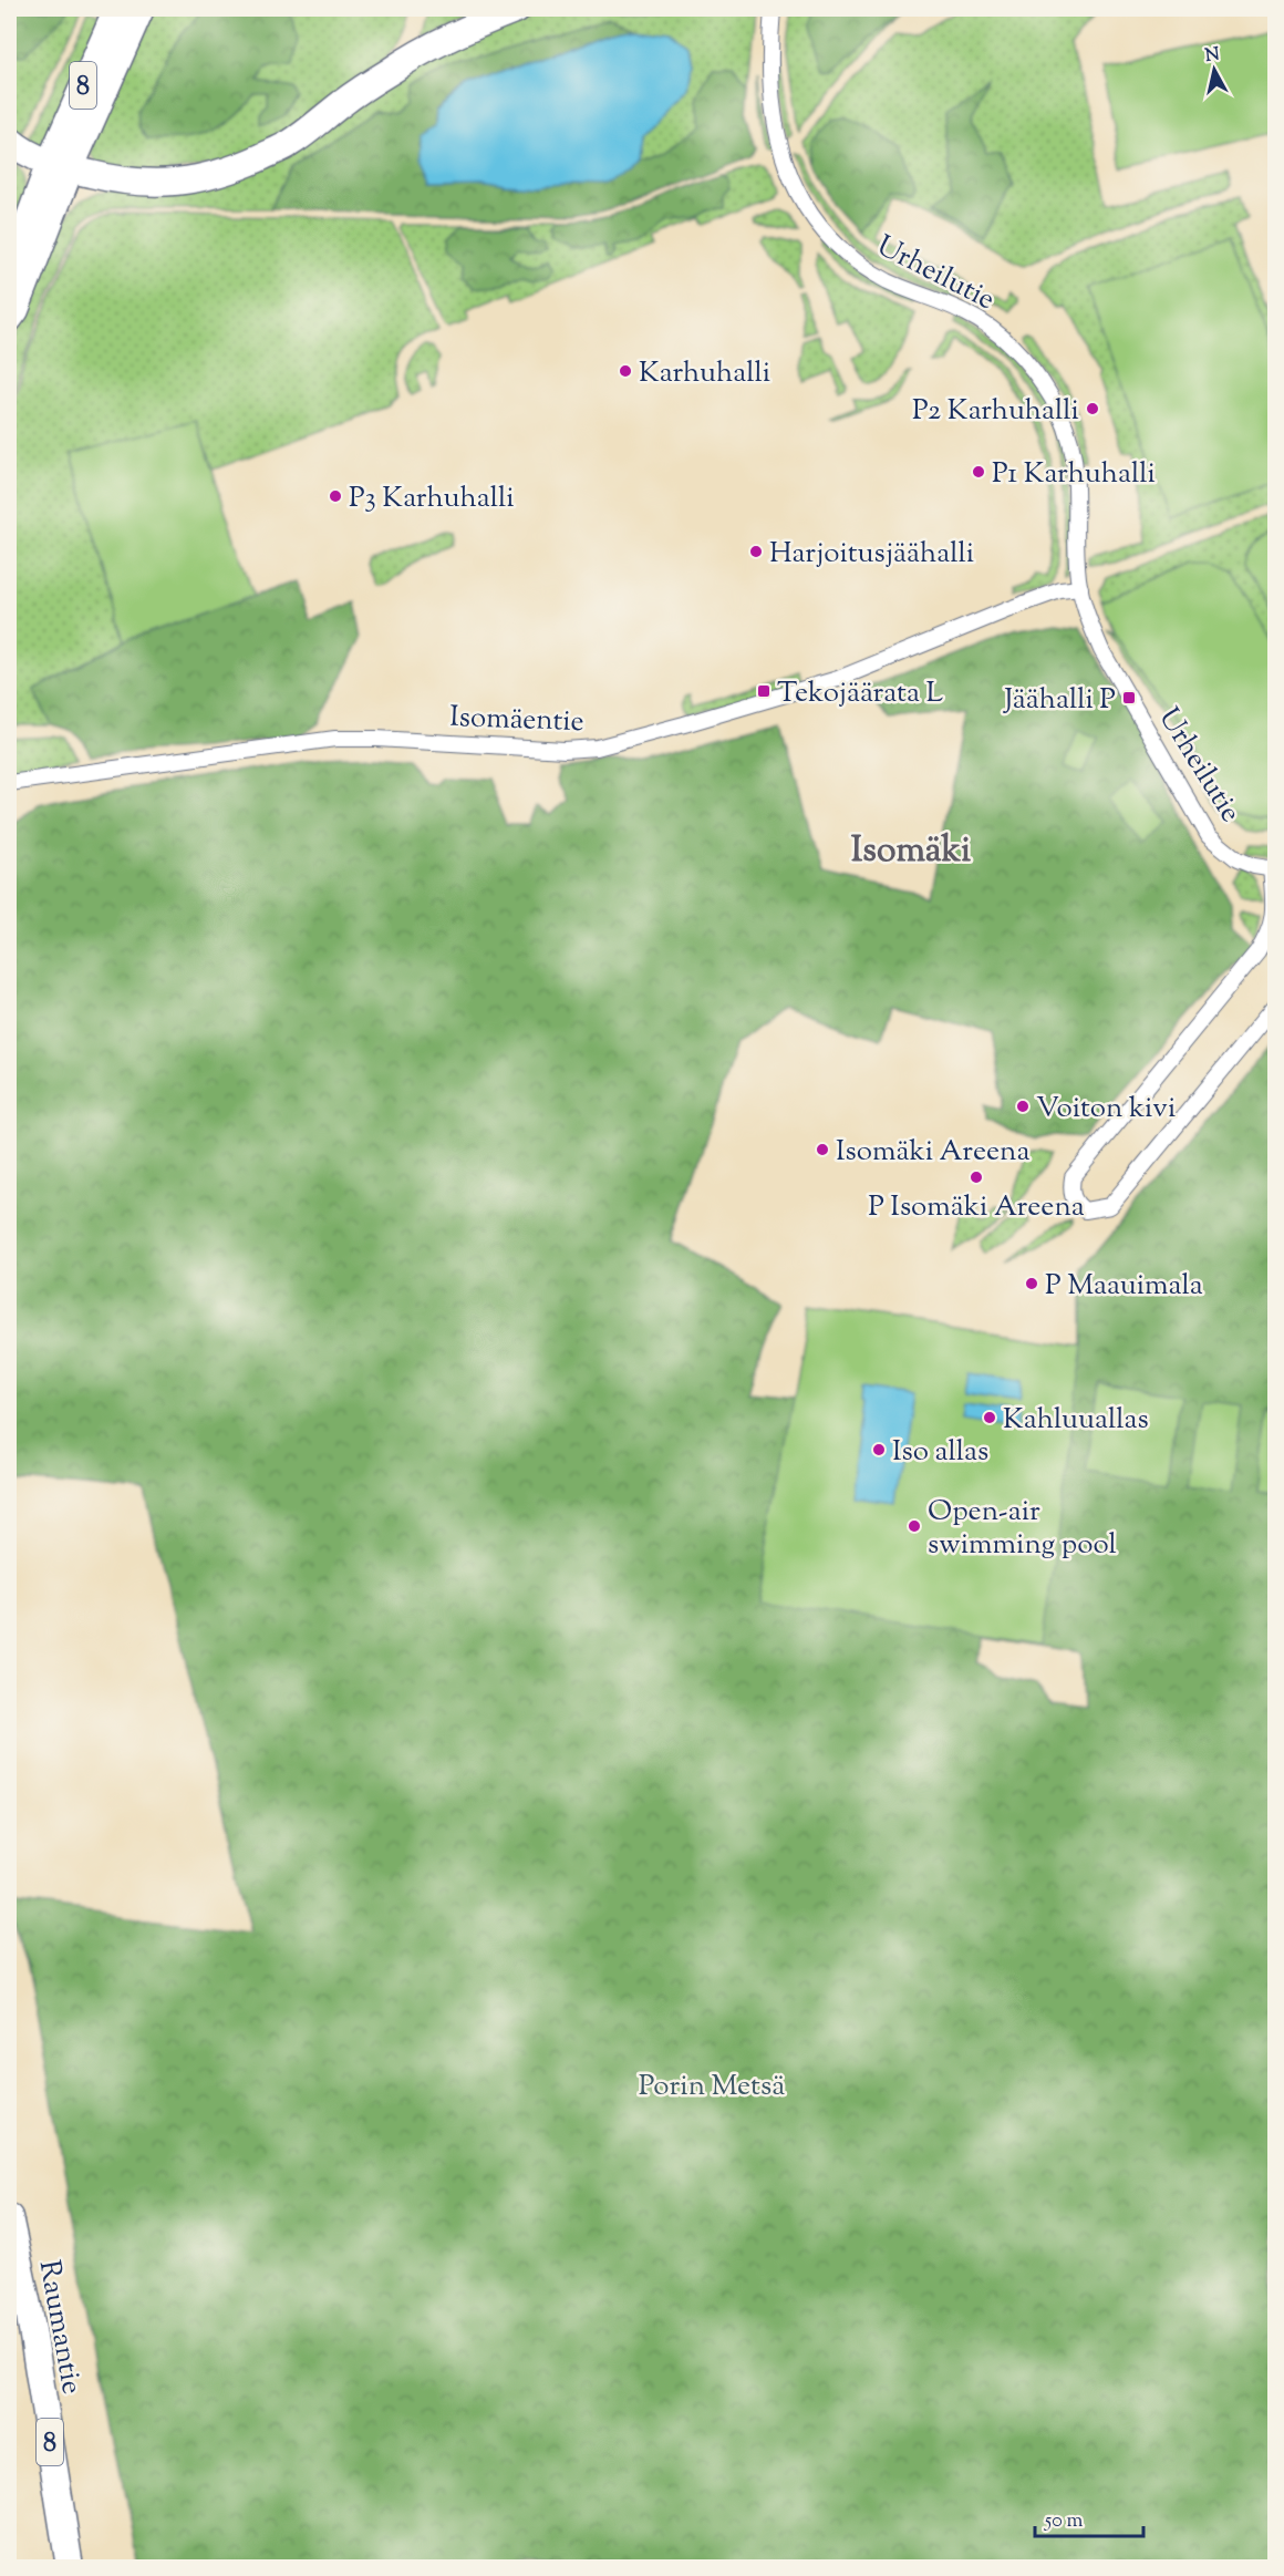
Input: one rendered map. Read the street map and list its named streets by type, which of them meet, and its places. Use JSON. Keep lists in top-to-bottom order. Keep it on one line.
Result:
{"streets":{"highway":["8","Raumantie"],"street":["Urheilutie","Isomäentie"]},"crossings":[["Urheilutie","Isomäentie"]],"districts":["Isomäki"],"parks":["Porin Metsä"],"places":{"other":["Karhuhalli","P2 Karhuhalli","P1 Karhuhalli","P3 Karhuhalli","Harjoitusjäähalli","Voiton kivi","Isomäki Areena","P Isomäki Areena","P Maauimala","Kahluuallas","Iso allas","Open-air swimming pool"],"transit":["Tekojäärata L","Jäähalli P"]},"scale_bar":"50 m","north":"top"}
